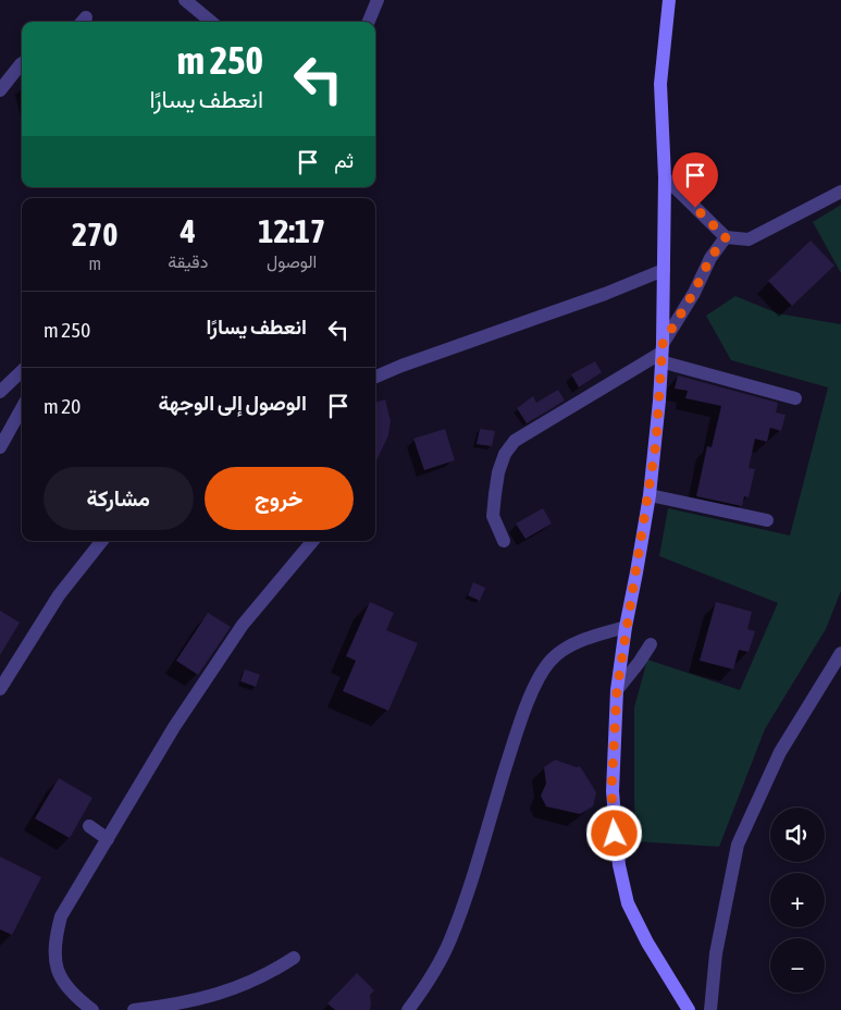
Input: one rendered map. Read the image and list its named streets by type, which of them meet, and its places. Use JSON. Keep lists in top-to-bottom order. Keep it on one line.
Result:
{"page":{"turn":["250 m","انعطف يسارًا"],"then":"ثم","eta":["12:17","الوصول","4","دقيقة","270","m"],"list":[{"name":"انعطف يسارًا","value":"250 m"},{"name":"الوصول إلى الوجهة","value":"20 m"}],"buttons":["خروج","مشاركة"],"map_buttons":["+","−"]}}
